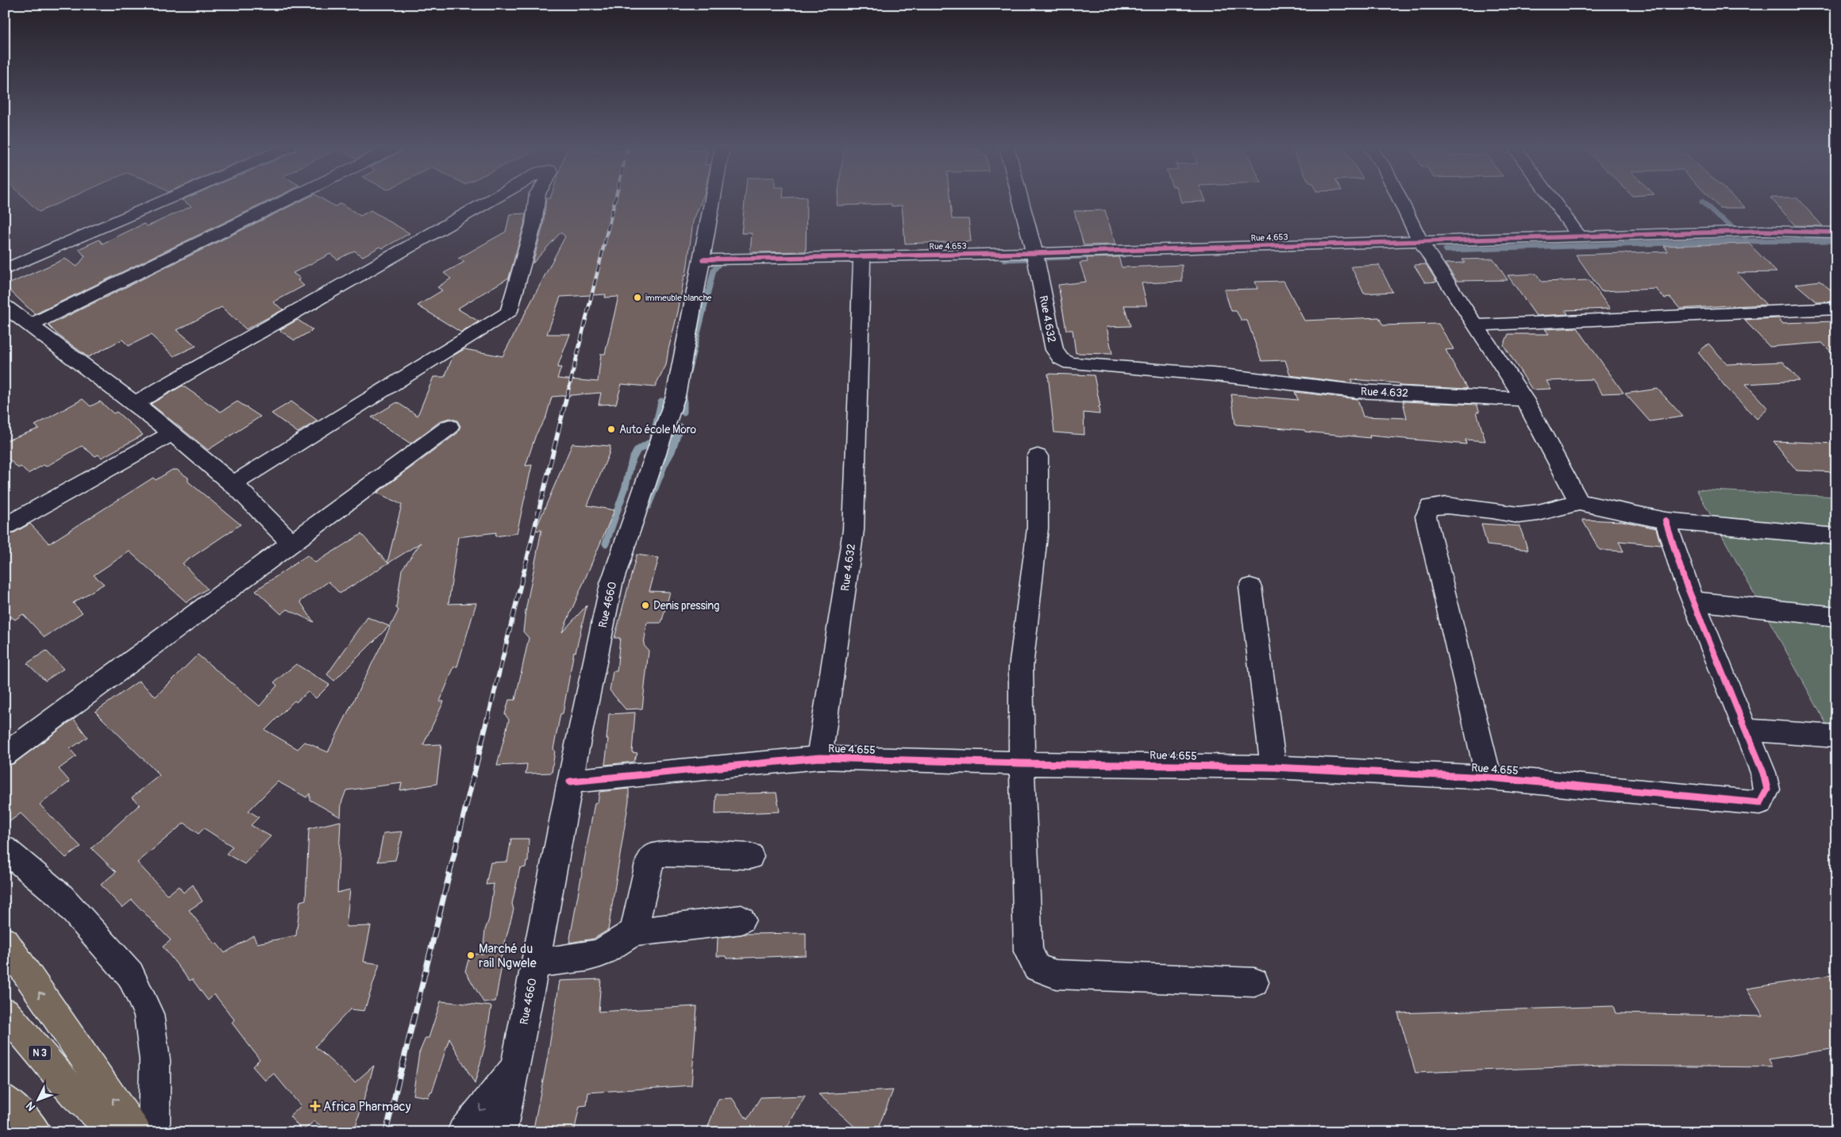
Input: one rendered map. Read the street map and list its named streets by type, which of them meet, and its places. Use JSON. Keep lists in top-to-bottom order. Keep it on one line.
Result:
{"streets":{"main road":["N 3"],"street":["Rue 4.653","Rue 4.632","Rue 4660","Rue 4.655"]},"crossings":[["Rue 4.653","Rue 4.632"],["Rue 4.653","Rue 4660"],["Rue 4.632","Rue 4.655"],["Rue 4660","Rue 4.655"]],"places":{"other":["immeuble blanche","Auto école Moro","Denis pressing","Marché du rail Ngwele"],"health":["Africa Pharmacy"]},"north":"bottom left"}
